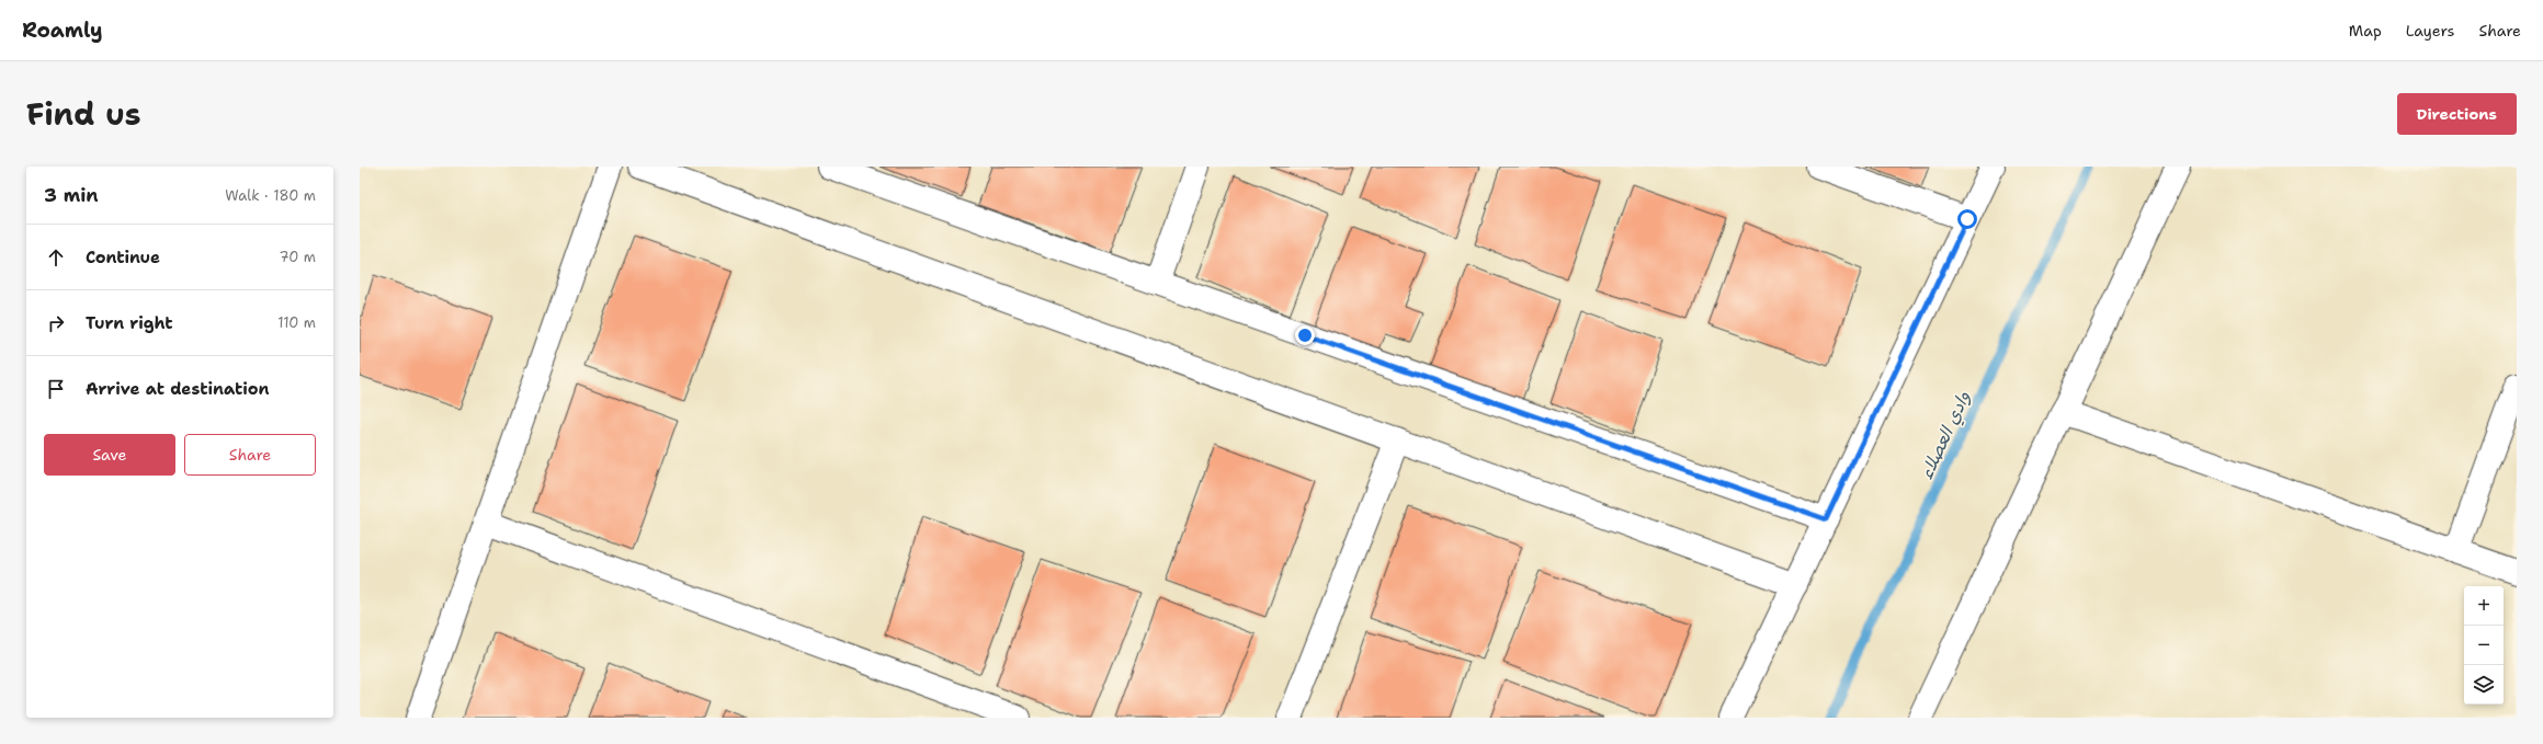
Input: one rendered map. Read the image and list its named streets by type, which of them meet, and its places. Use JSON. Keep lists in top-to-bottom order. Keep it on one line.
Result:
{"water":["وادي العصلاء"],"page":{"header":"Roamly","nav":["Map","Layers","Share"],"title":"Find us","buttons":["Directions",["Save","Share"]],"heading":["3 min","Walk · 180 m"],"list":[["Continue","70 m"],["Turn right","110 m"],"Arrive at destination"],"map_buttons":["+","−"]}}
